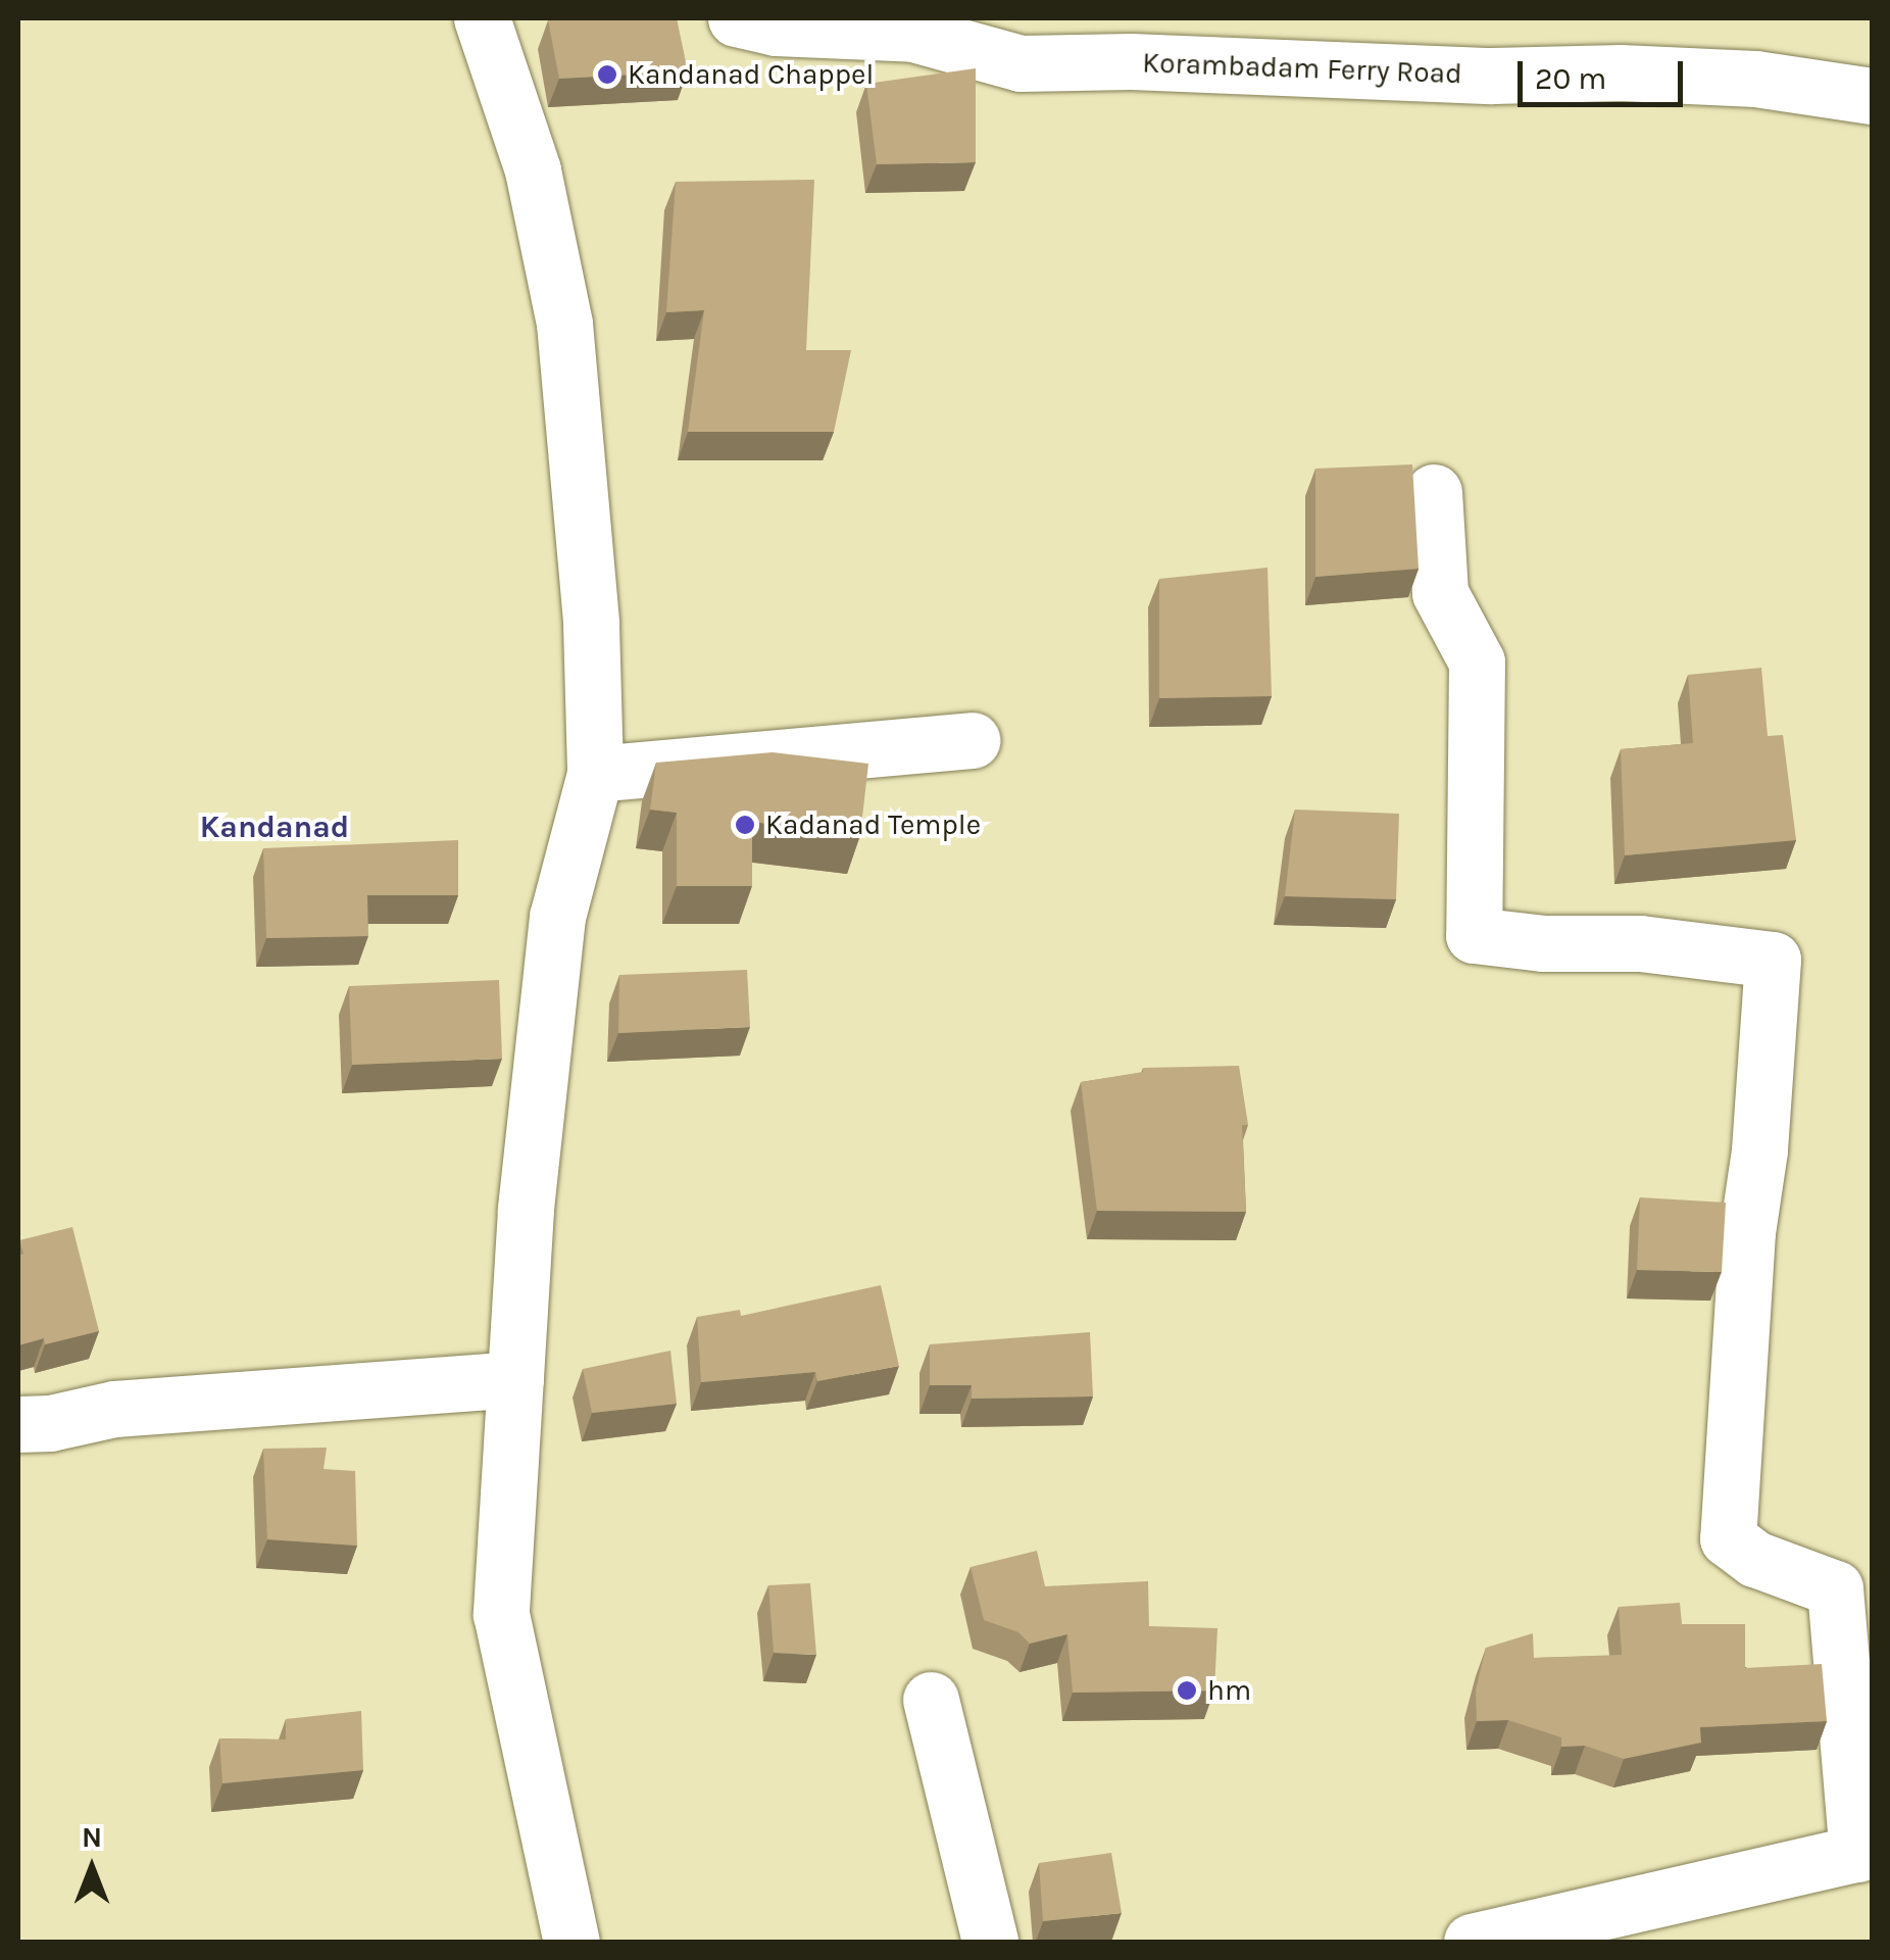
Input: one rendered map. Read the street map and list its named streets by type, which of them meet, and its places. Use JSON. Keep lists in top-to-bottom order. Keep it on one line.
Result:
{"streets":{"street":["Korambadam Ferry Road"]},"districts":["Kandanad"],"places":["Kandanad Chappel","Kadanad Temple","hm"],"scale_bar":"20 m","north":"top"}
